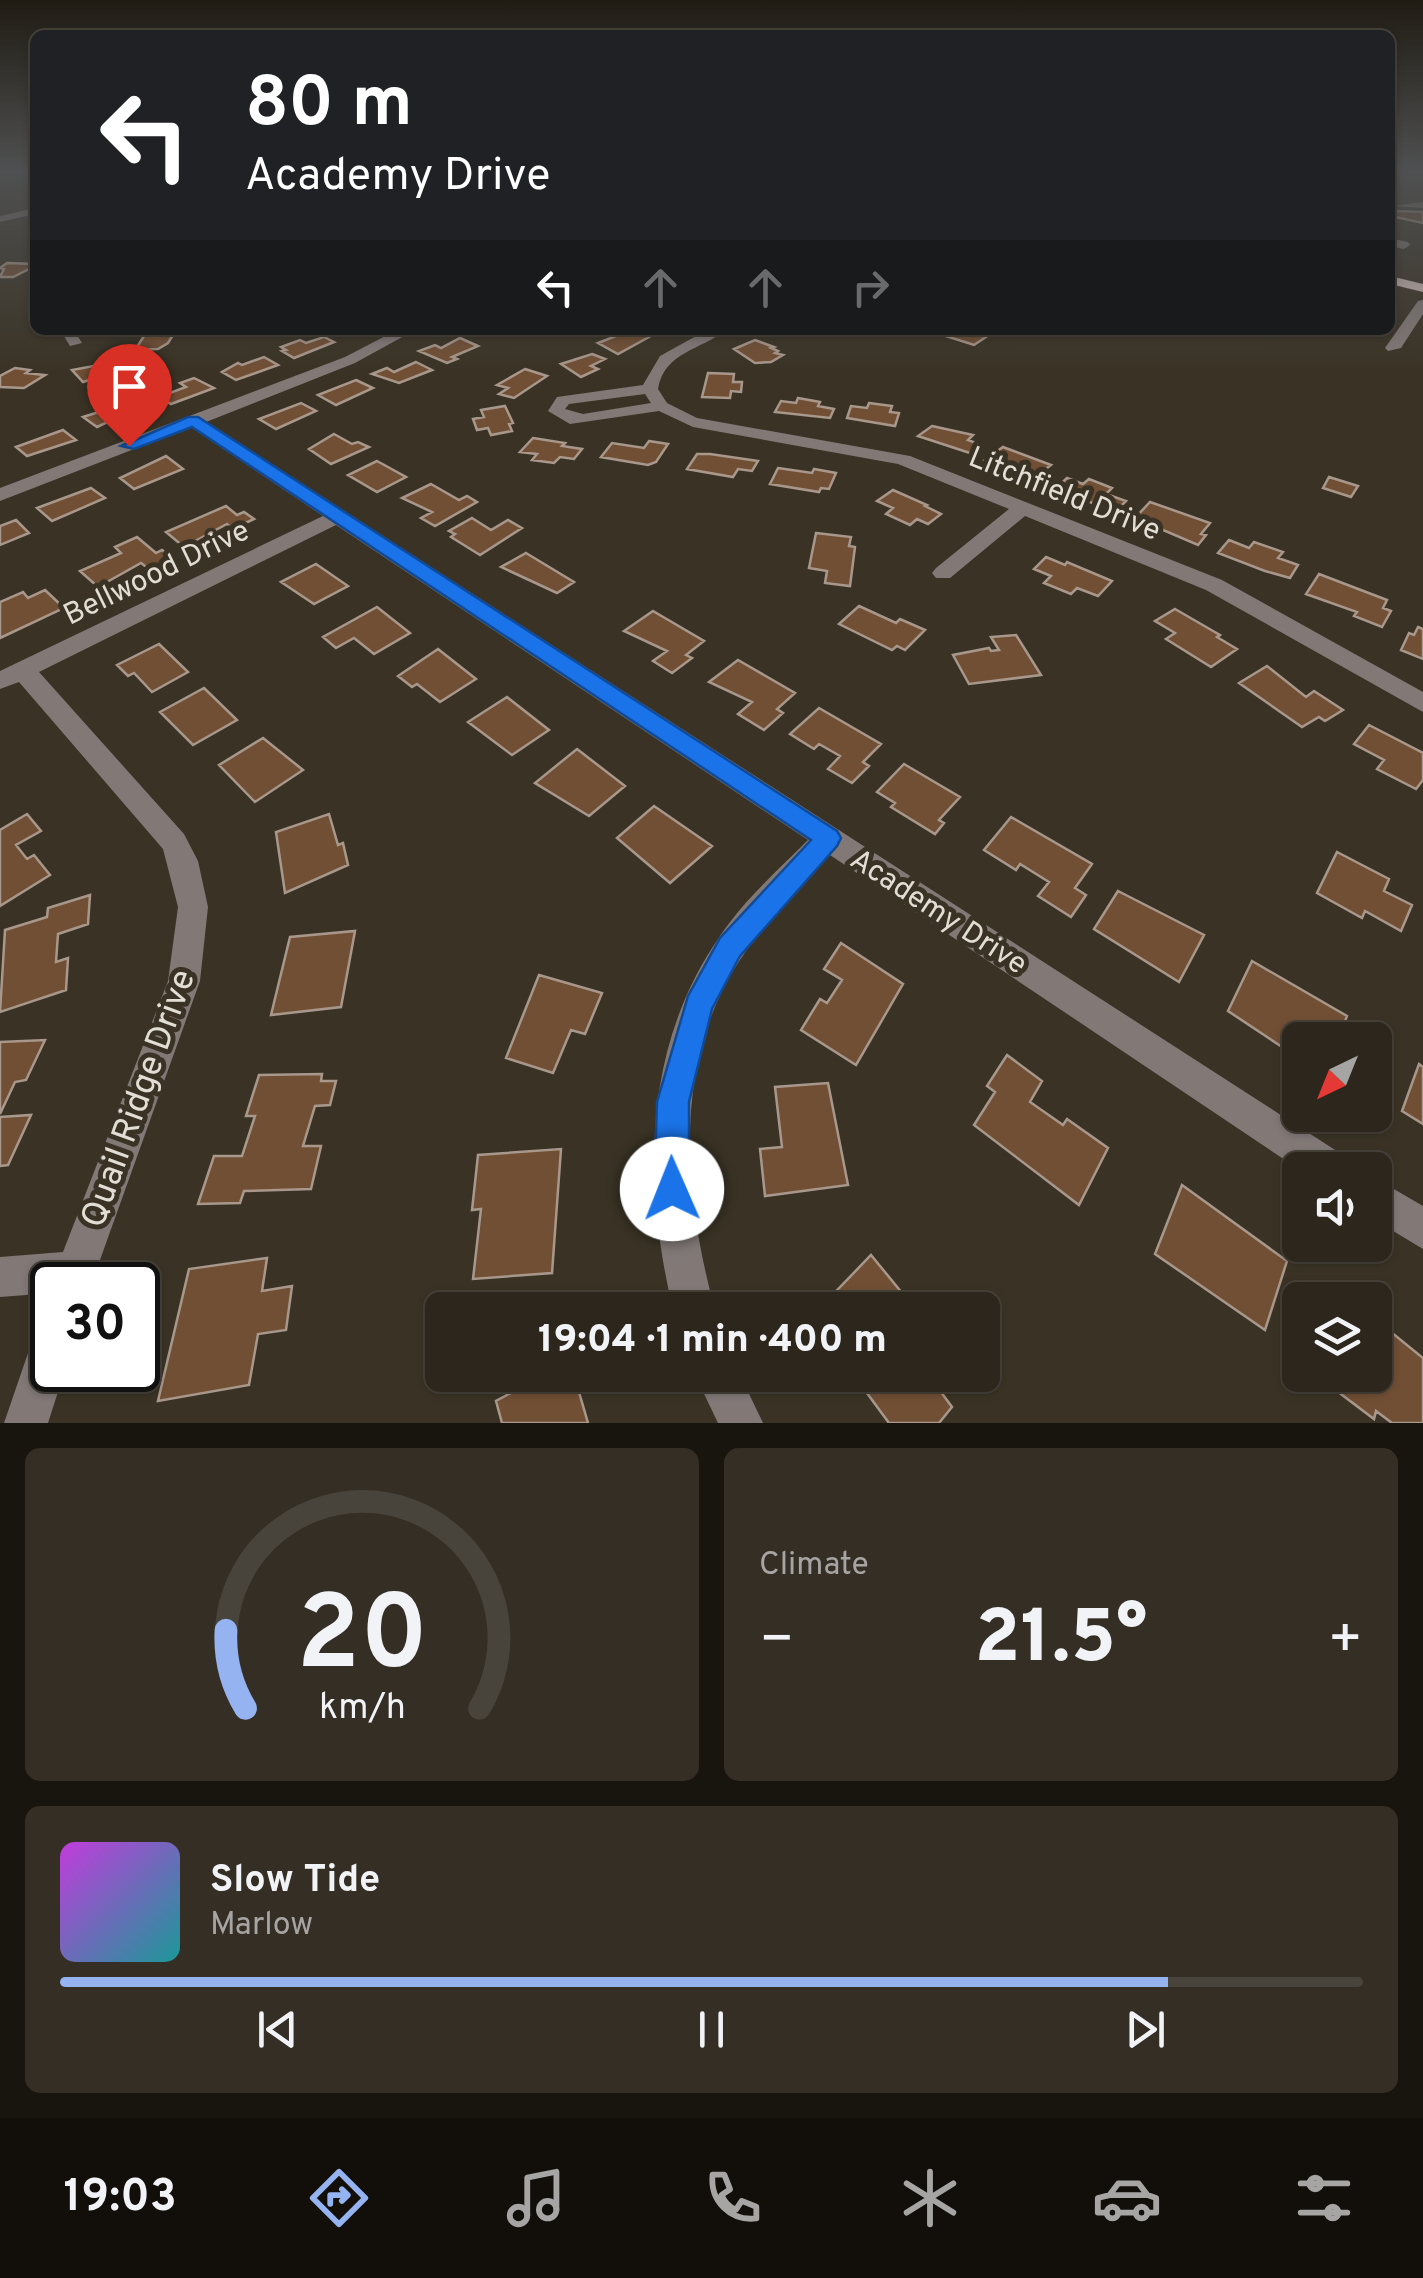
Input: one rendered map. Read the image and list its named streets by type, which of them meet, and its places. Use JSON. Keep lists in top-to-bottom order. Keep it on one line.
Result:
{"streets":{"street":["Litchfield Drive","Bellwood Drive","Academy Drive","Quail Ridge Drive"]},"crossings":[["Bellwood Drive","Academy Drive"],["Bellwood Drive","Quail Ridge Drive"]],"north":"bottom left","page":{"turn":["80 m","Academy Drive"],"limit":"30","trip":"19:04 · 1 min · 400 m","tile":"Climate","heat":["−","21.5°","+"],"song":["Slow Tide","Marlow"],"tabs":"19:03","gauge":["20","km/h"]}}
